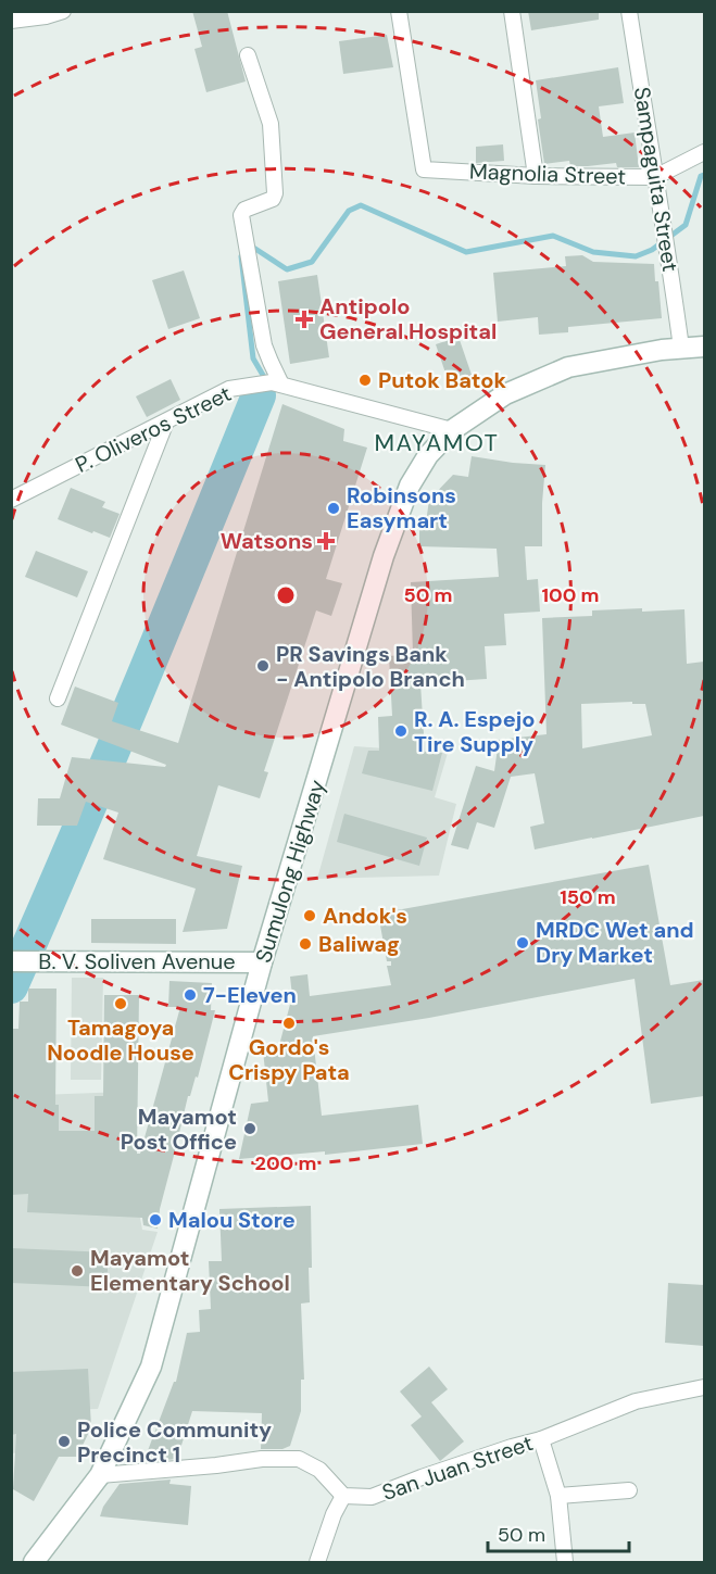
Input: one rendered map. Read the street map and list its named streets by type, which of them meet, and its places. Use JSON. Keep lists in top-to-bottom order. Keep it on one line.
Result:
{"streets":{"main road":["Sumulong Highway","B. V. Soliven Avenue"],"street":["Magnolia Street","Sampaguita Street","P. Oliveros Street","San Juan Street"]},"crossings":[["Magnolia Street","Sampaguita Street"],["Sampaguita Street","Sumulong Highway"],["P. Oliveros Street","Sumulong Highway"],["Sumulong Highway","B. V. Soliven Avenue"]],"districts":["MAYAMOT"],"places":{"health":["Antipolo General Hospital","Watsons"],"other":["Putok Batok","Robinsons Easymart","PR Savings Bank - Antipolo Branch","R. A. Espejo Tire Supply","Andok's","MRDC Wet and Dry Market","Baliwag","7-Eleven","Tamagoya Noodle House","Gordo's Crispy Pata","Mayamot Post Office","Malou Store","Mayamot Elementary School","Police Community Precinct 1"]},"scale_bar":"50 m","rings":["50 m","100 m","150 m","200 m"]}
